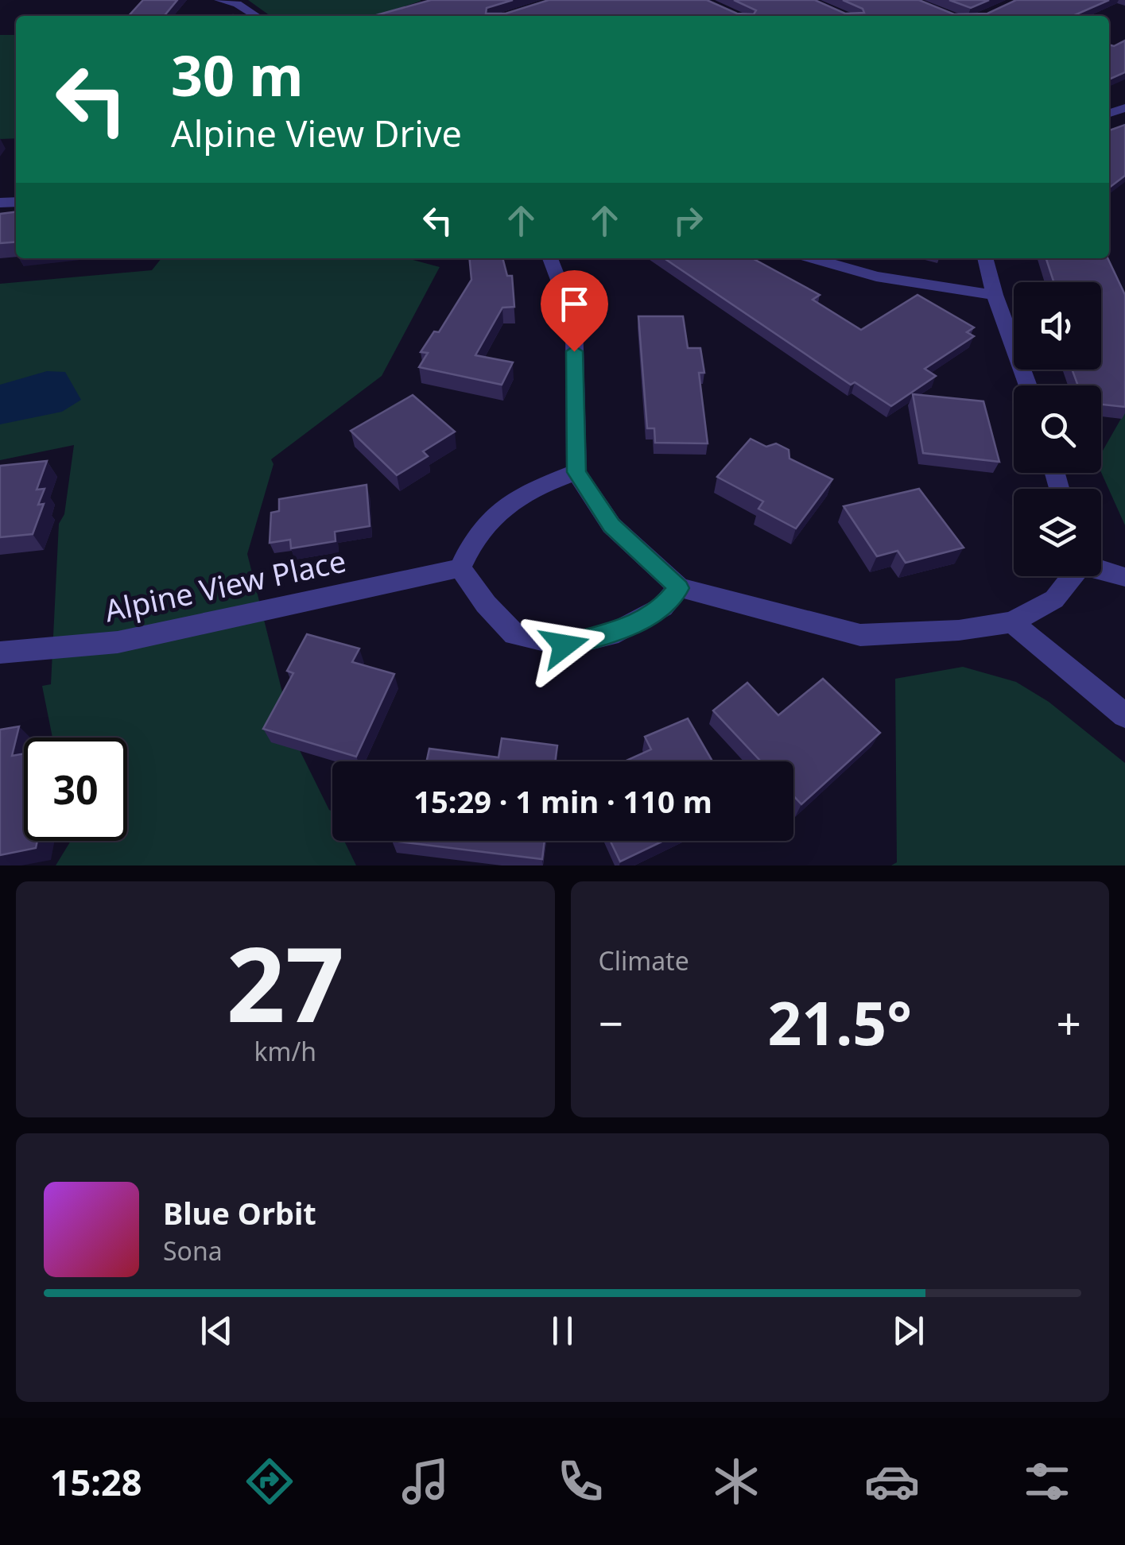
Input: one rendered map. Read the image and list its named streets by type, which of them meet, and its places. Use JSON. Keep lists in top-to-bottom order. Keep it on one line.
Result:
{"streets":{"street":["Alpine View Place"]},"page":{"turn":["30 m","Alpine View Drive"],"limit":"30","trip":"15:29 · 1 min · 110 m","tile":[["27","km/h"],"Climate"],"heat":["−","21.5°","+"],"song":["Blue Orbit","Sona"],"tabs":"15:28"}}
